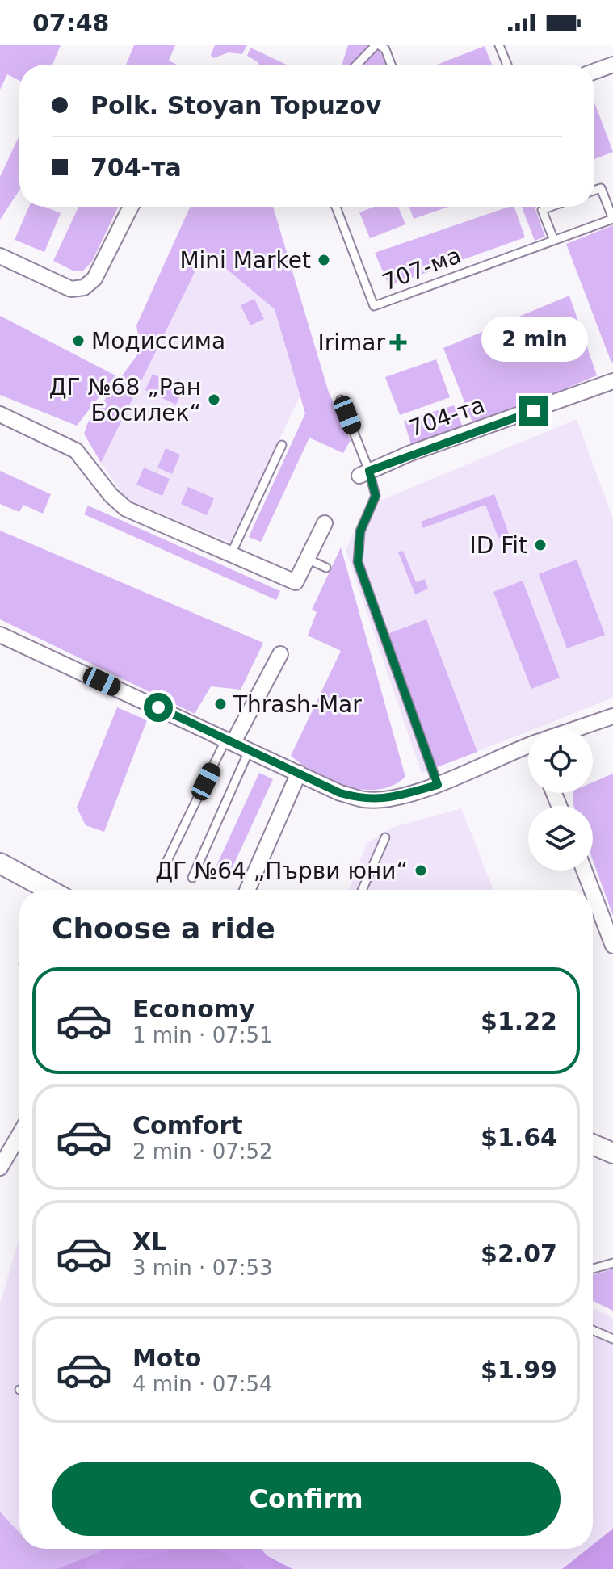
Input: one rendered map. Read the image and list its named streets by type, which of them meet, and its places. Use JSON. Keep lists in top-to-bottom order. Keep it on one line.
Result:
{"streets":{"street":["704-та"],"lane":["707-ма"]},"places":{"other":["Mini Market","Модиссима","ДГ №68 „Ран Босилек“","ID Fit","Thrash-Mar","ДГ №64 „Първи юни“"],"health":["Irimar"]},"page":{"status":"07:48","banner":["Polk. Stoyan Topuzov","704-та"],"bubble":"2 min","heading":"Choose a ride","list":[{"name":"Economy","note":"1 min · 07:51","value":"$1.22"},{"name":"Comfort","note":"2 min · 07:52","value":"$1.64"},{"name":"XL","note":"3 min · 07:53","value":"$2.07"},{"name":"Moto","note":"4 min · 07:54","value":"$1.99"}],"buttons":"Confirm"}}
